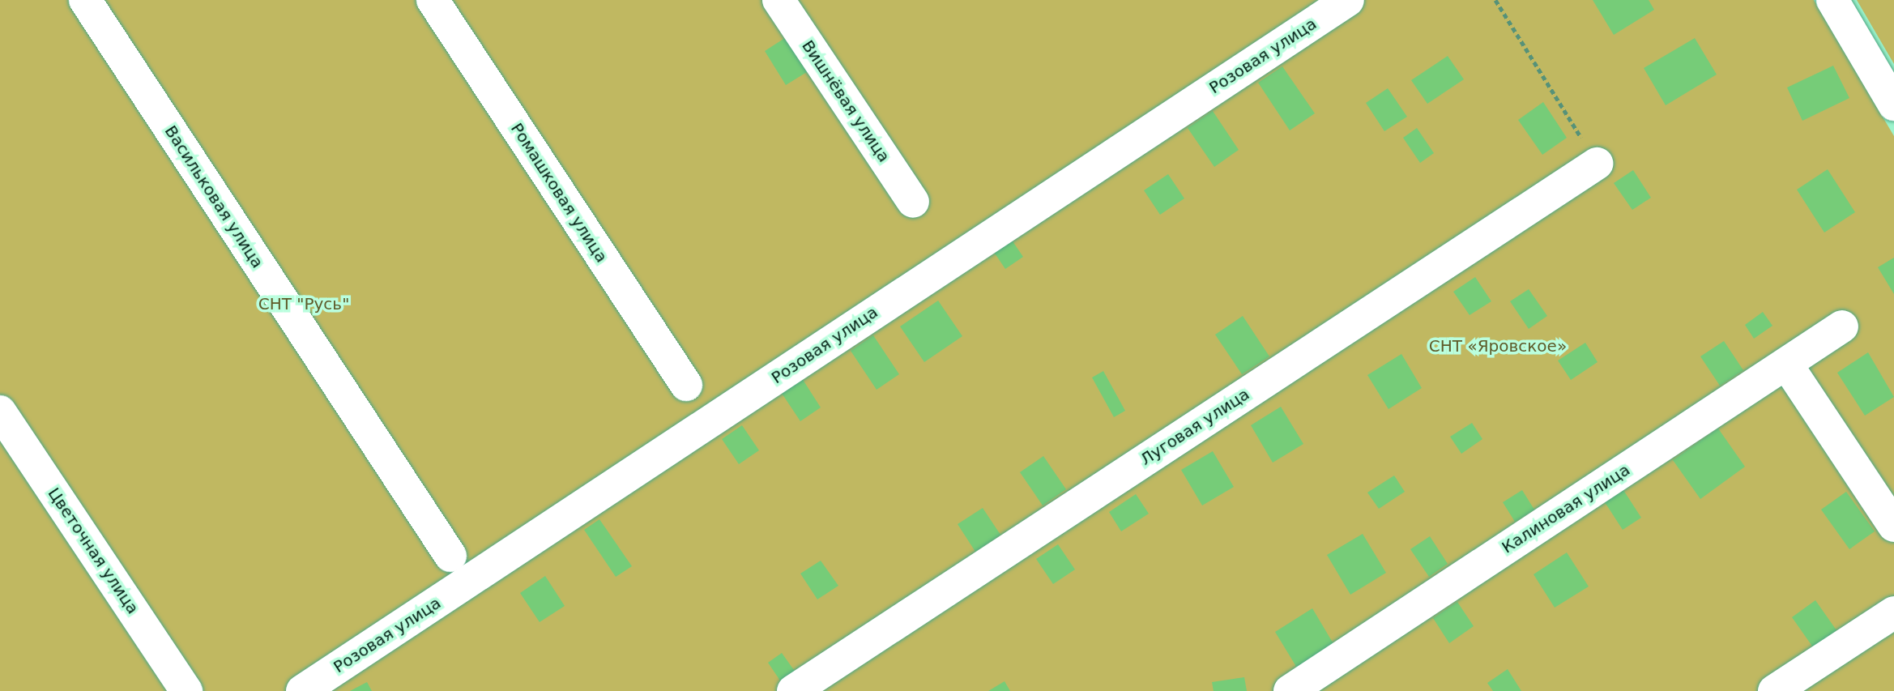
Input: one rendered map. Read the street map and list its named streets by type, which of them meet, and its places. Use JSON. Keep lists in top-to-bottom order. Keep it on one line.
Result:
{"streets":{"street":["Розовая улица","Вишнёвая улица","Ромашковая улица","Васильковая улица","Луговая улица","Калиновая улица","Цветочная улица"]},"parks":["СНТ \"Русь\"","СНТ «Яровское»"]}
